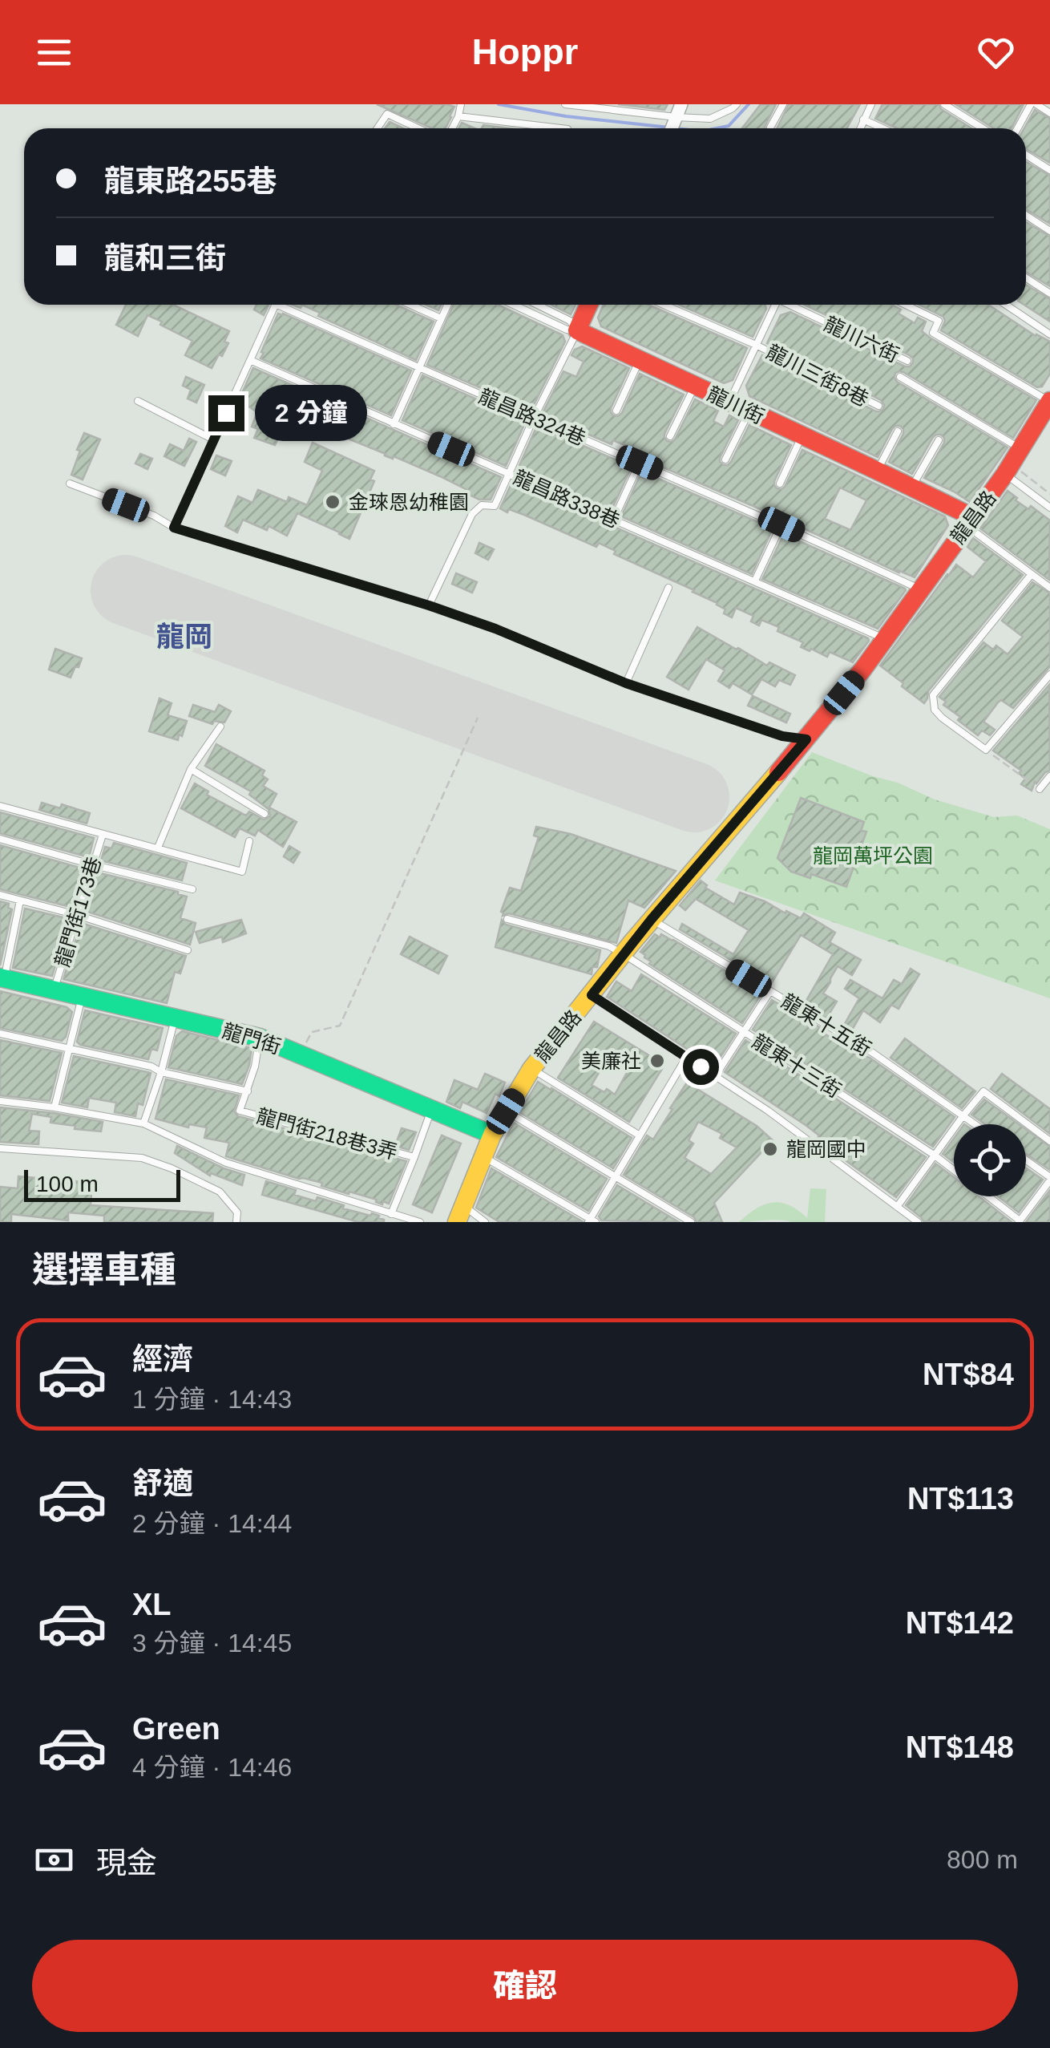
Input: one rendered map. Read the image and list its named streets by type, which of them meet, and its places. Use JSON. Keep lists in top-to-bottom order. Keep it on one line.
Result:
{"streets":{"street":["龍川街","龍昌路","龍門街"],"lane":["龍川六街","龍川三街8巷","龍昌路324巷","龍昌路338巷","龍門街173巷","龍東十五街","龍東十三街","龍門街218巷3弄"]},"crossings":[["龍川六街","龍昌路"],["龍川街","龍昌路"],["龍昌路324巷","龍昌路"],["龍昌路338巷","龍昌路"],["龍昌路","龍東十五街"],["龍昌路","龍門街"],["龍昌路","龍東十三街"],["龍門街173巷","龍門街"]],"districts":["龍岡"],"parks":["龍岡萬坪公園"],"places":["金琜恩幼稚園","美廉社","龍岡國中"],"scale_bar":"100 m","page":{"header":"Hoppr","banner":["龍東路255巷","龍和三街"],"bubble":"2 分鐘","scale":"100 m","heading":"選擇車種","list":[{"name":"經濟","note":"1 分鐘 · 14:43","value":"NT$84"},{"name":"舒適","note":"2 分鐘 · 14:44","value":"NT$113"},{"name":"XL","note":"3 分鐘 · 14:45","value":"NT$142"},{"name":"Green","note":"4 分鐘 · 14:46","value":"NT$148"}],"pay":["現金","800 m"],"buttons":"確認"}}
